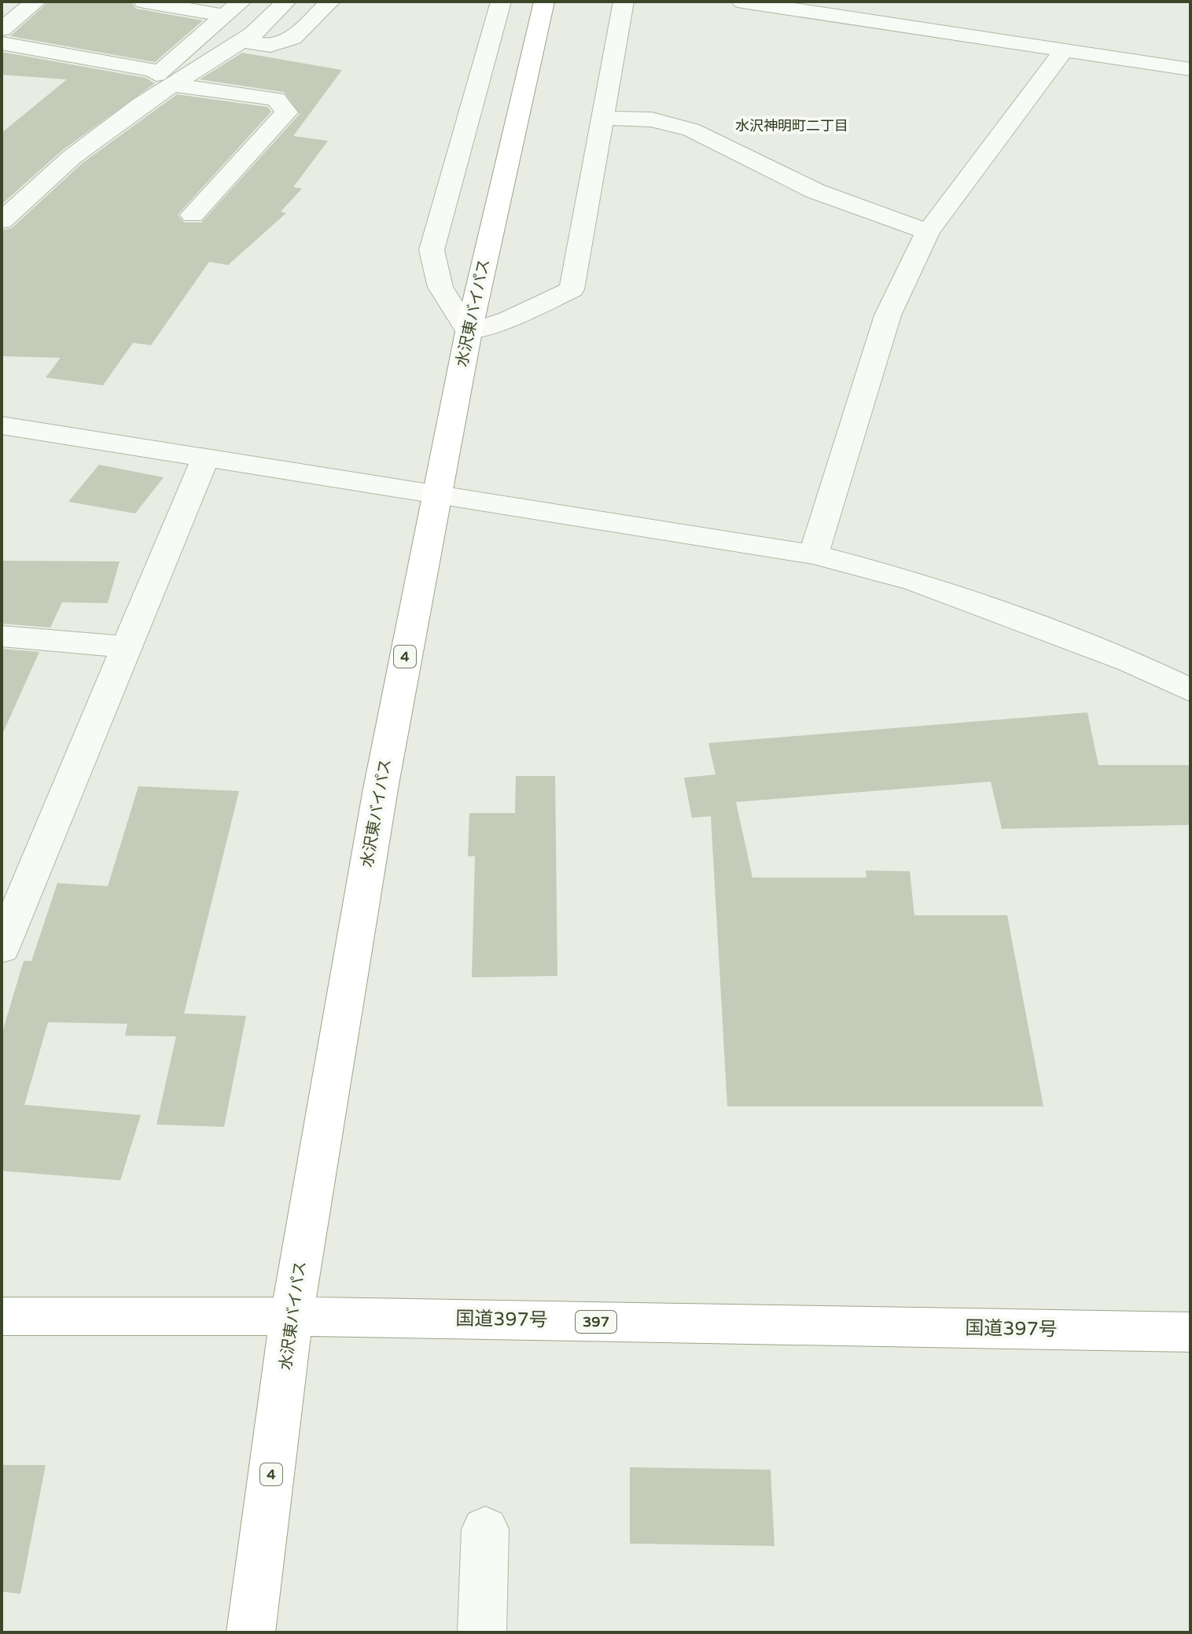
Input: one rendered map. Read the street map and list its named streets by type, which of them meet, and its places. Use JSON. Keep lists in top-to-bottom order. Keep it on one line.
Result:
{"streets":{"highway":["水沢東バイパス","4","国道397号","397"]},"crossings":[["水沢東バイパス","国道397号"]],"districts":["水沢神明町二丁目"]}
